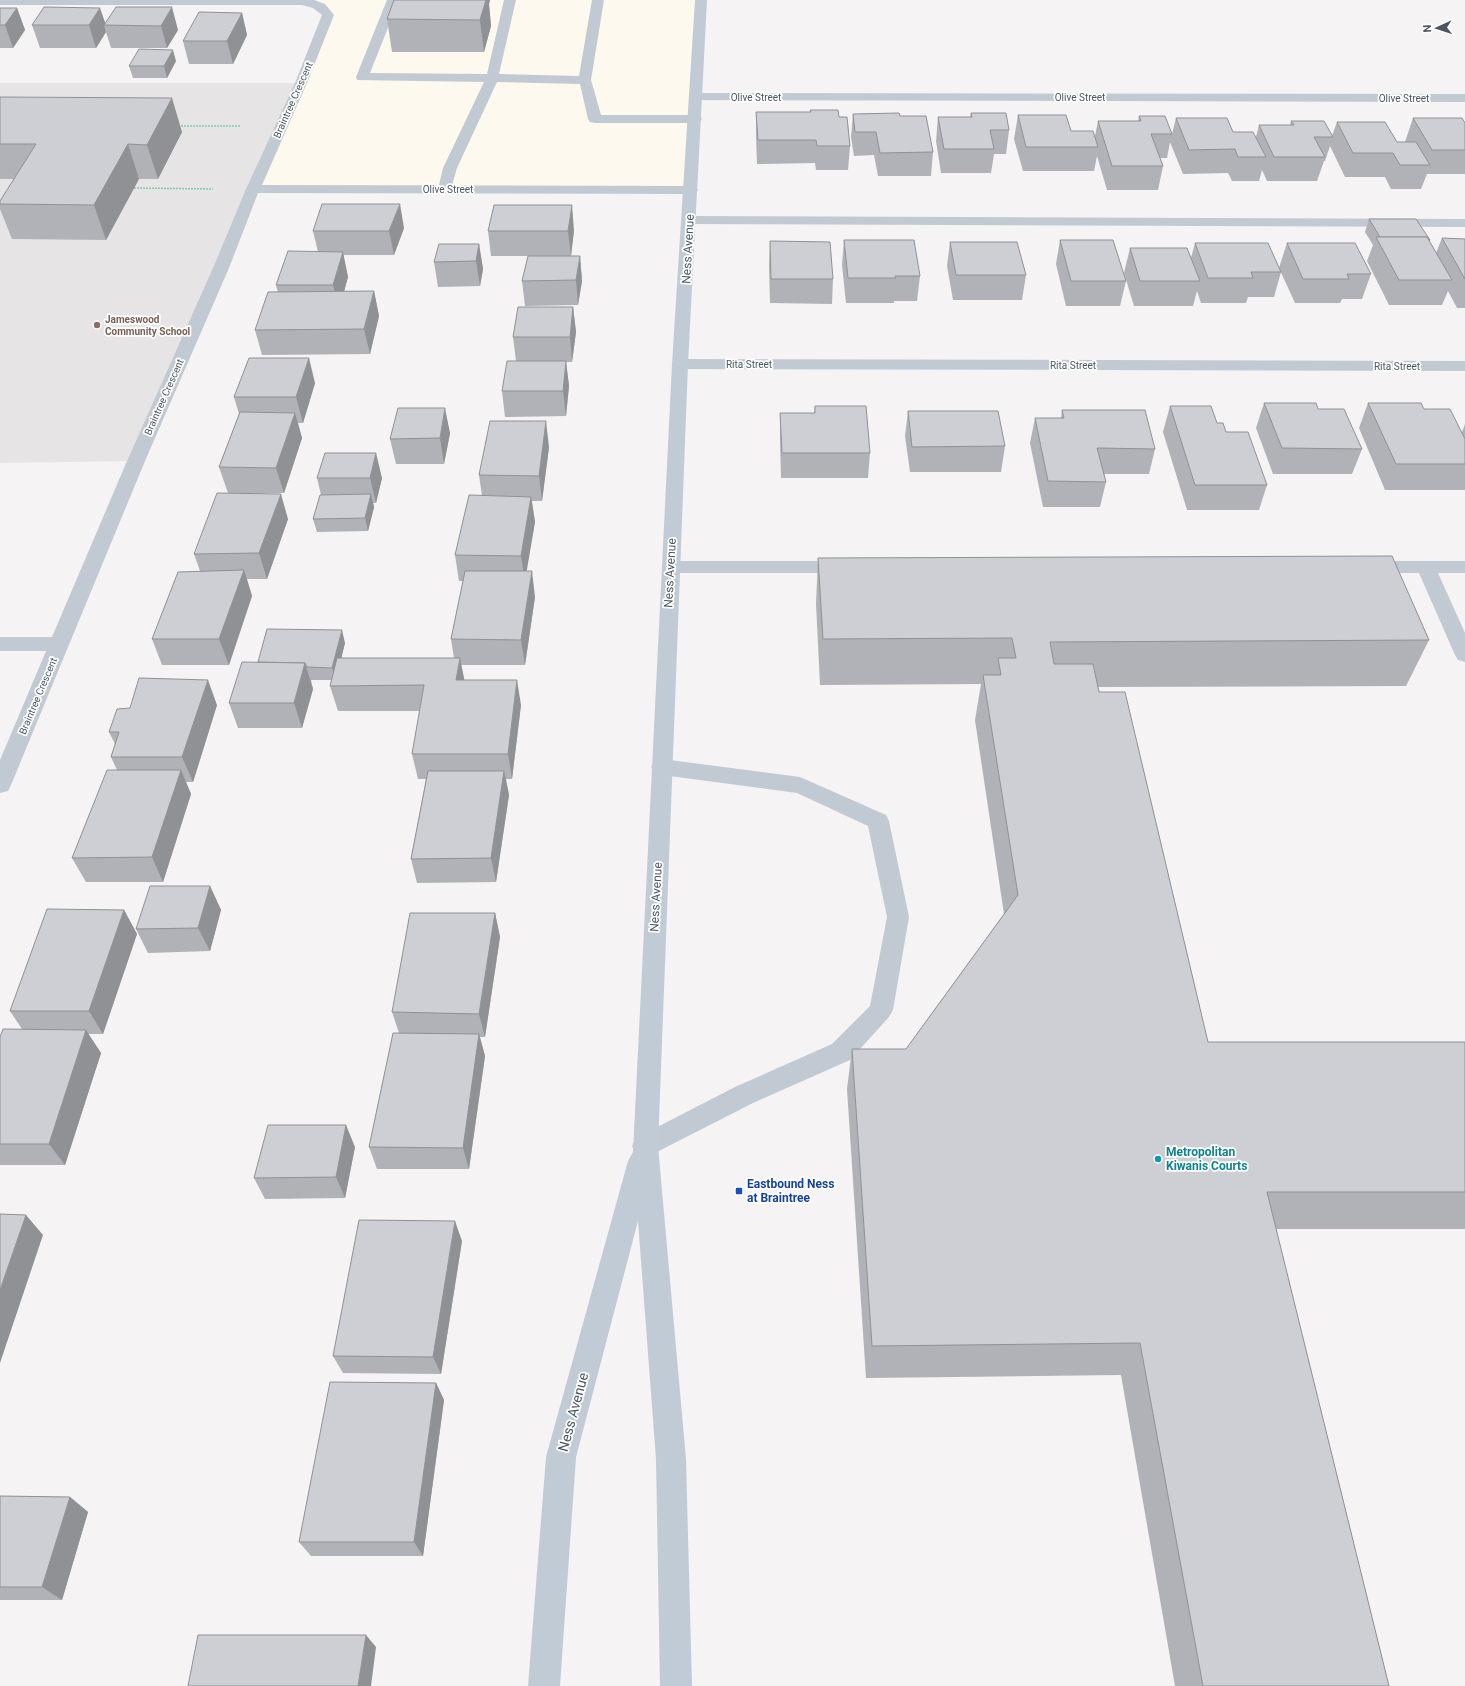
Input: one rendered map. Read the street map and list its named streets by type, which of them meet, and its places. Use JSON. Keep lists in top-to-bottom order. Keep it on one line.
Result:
{"streets":{"main road":["Ness Avenue"],"street":["Olive Street","Braintree Crescent","Rita Street"]},"crossings":[["Olive Street","Braintree Crescent"],["Olive Street","Ness Avenue"],["Ness Avenue","Rita Street"]],"places":{"other":["Jameswood Community School","Metropolitan Kiwanis Courts"],"transit":["Eastbound Ness at Braintree"]},"north":"left"}
